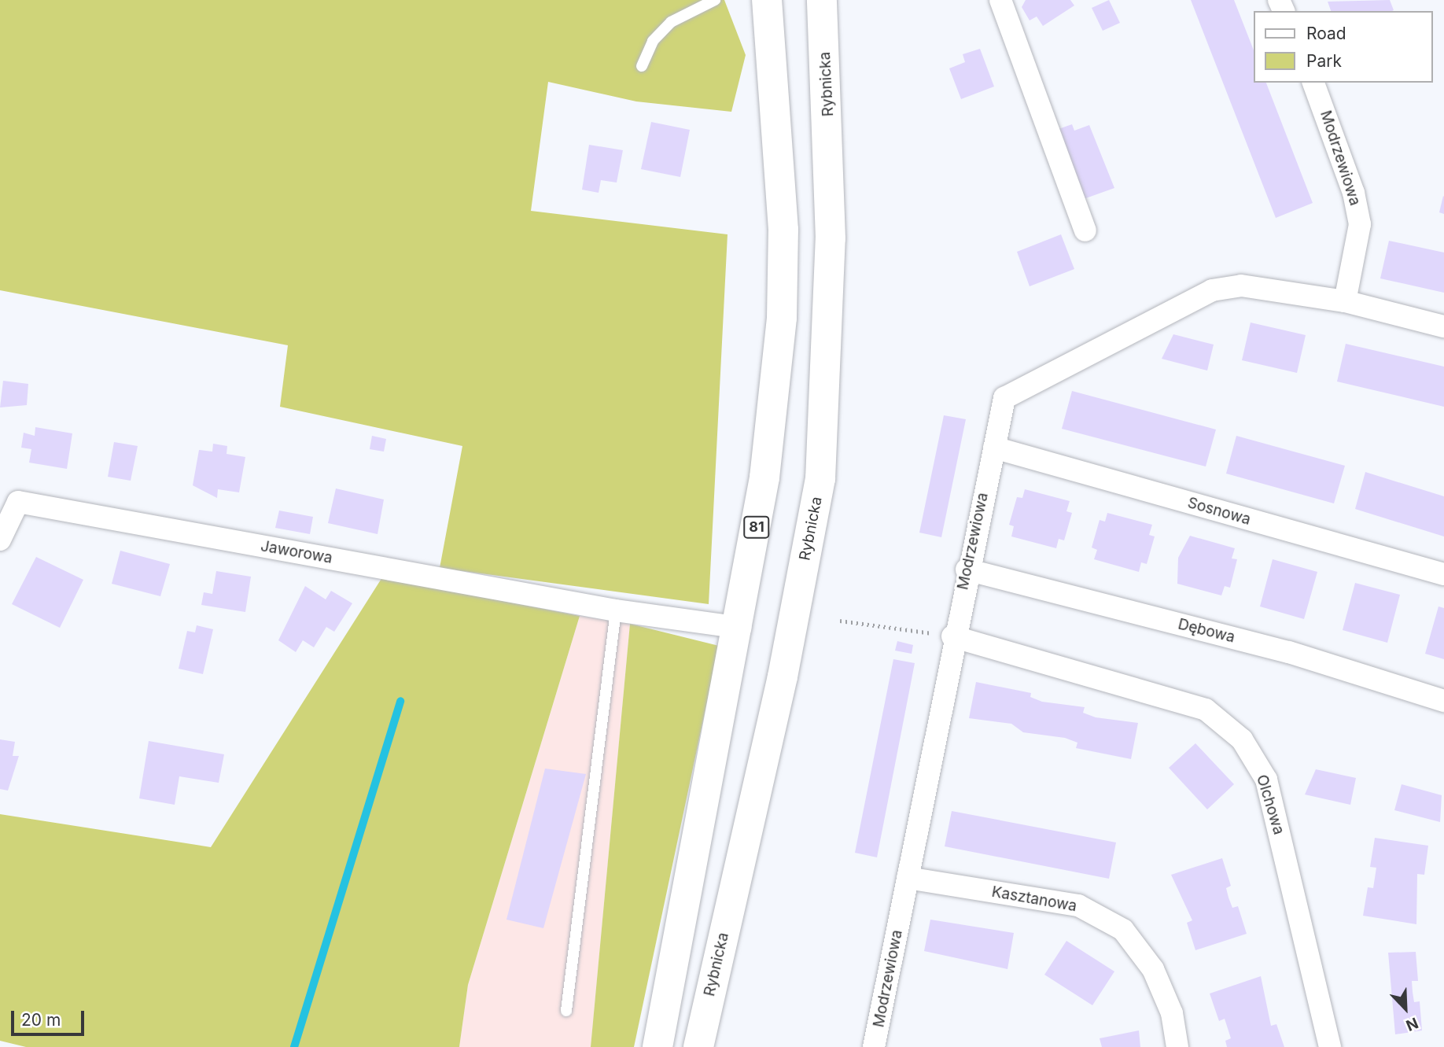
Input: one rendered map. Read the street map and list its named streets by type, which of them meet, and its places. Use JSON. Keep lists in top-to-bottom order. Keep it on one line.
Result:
{"streets":{"main road":["Rybnicka","81"],"street":["Modrzewiowa","Sosnowa","Jaworowa","Dębowa","Olchowa","Kasztanowa"]},"crossings":[["Modrzewiowa","Sosnowa"],["Modrzewiowa","Dębowa"],["Modrzewiowa","Olchowa"],["Modrzewiowa","Kasztanowa"]],"legend":["Road","Park"],"scale_bar":"20 m","north":"bottom right"}
